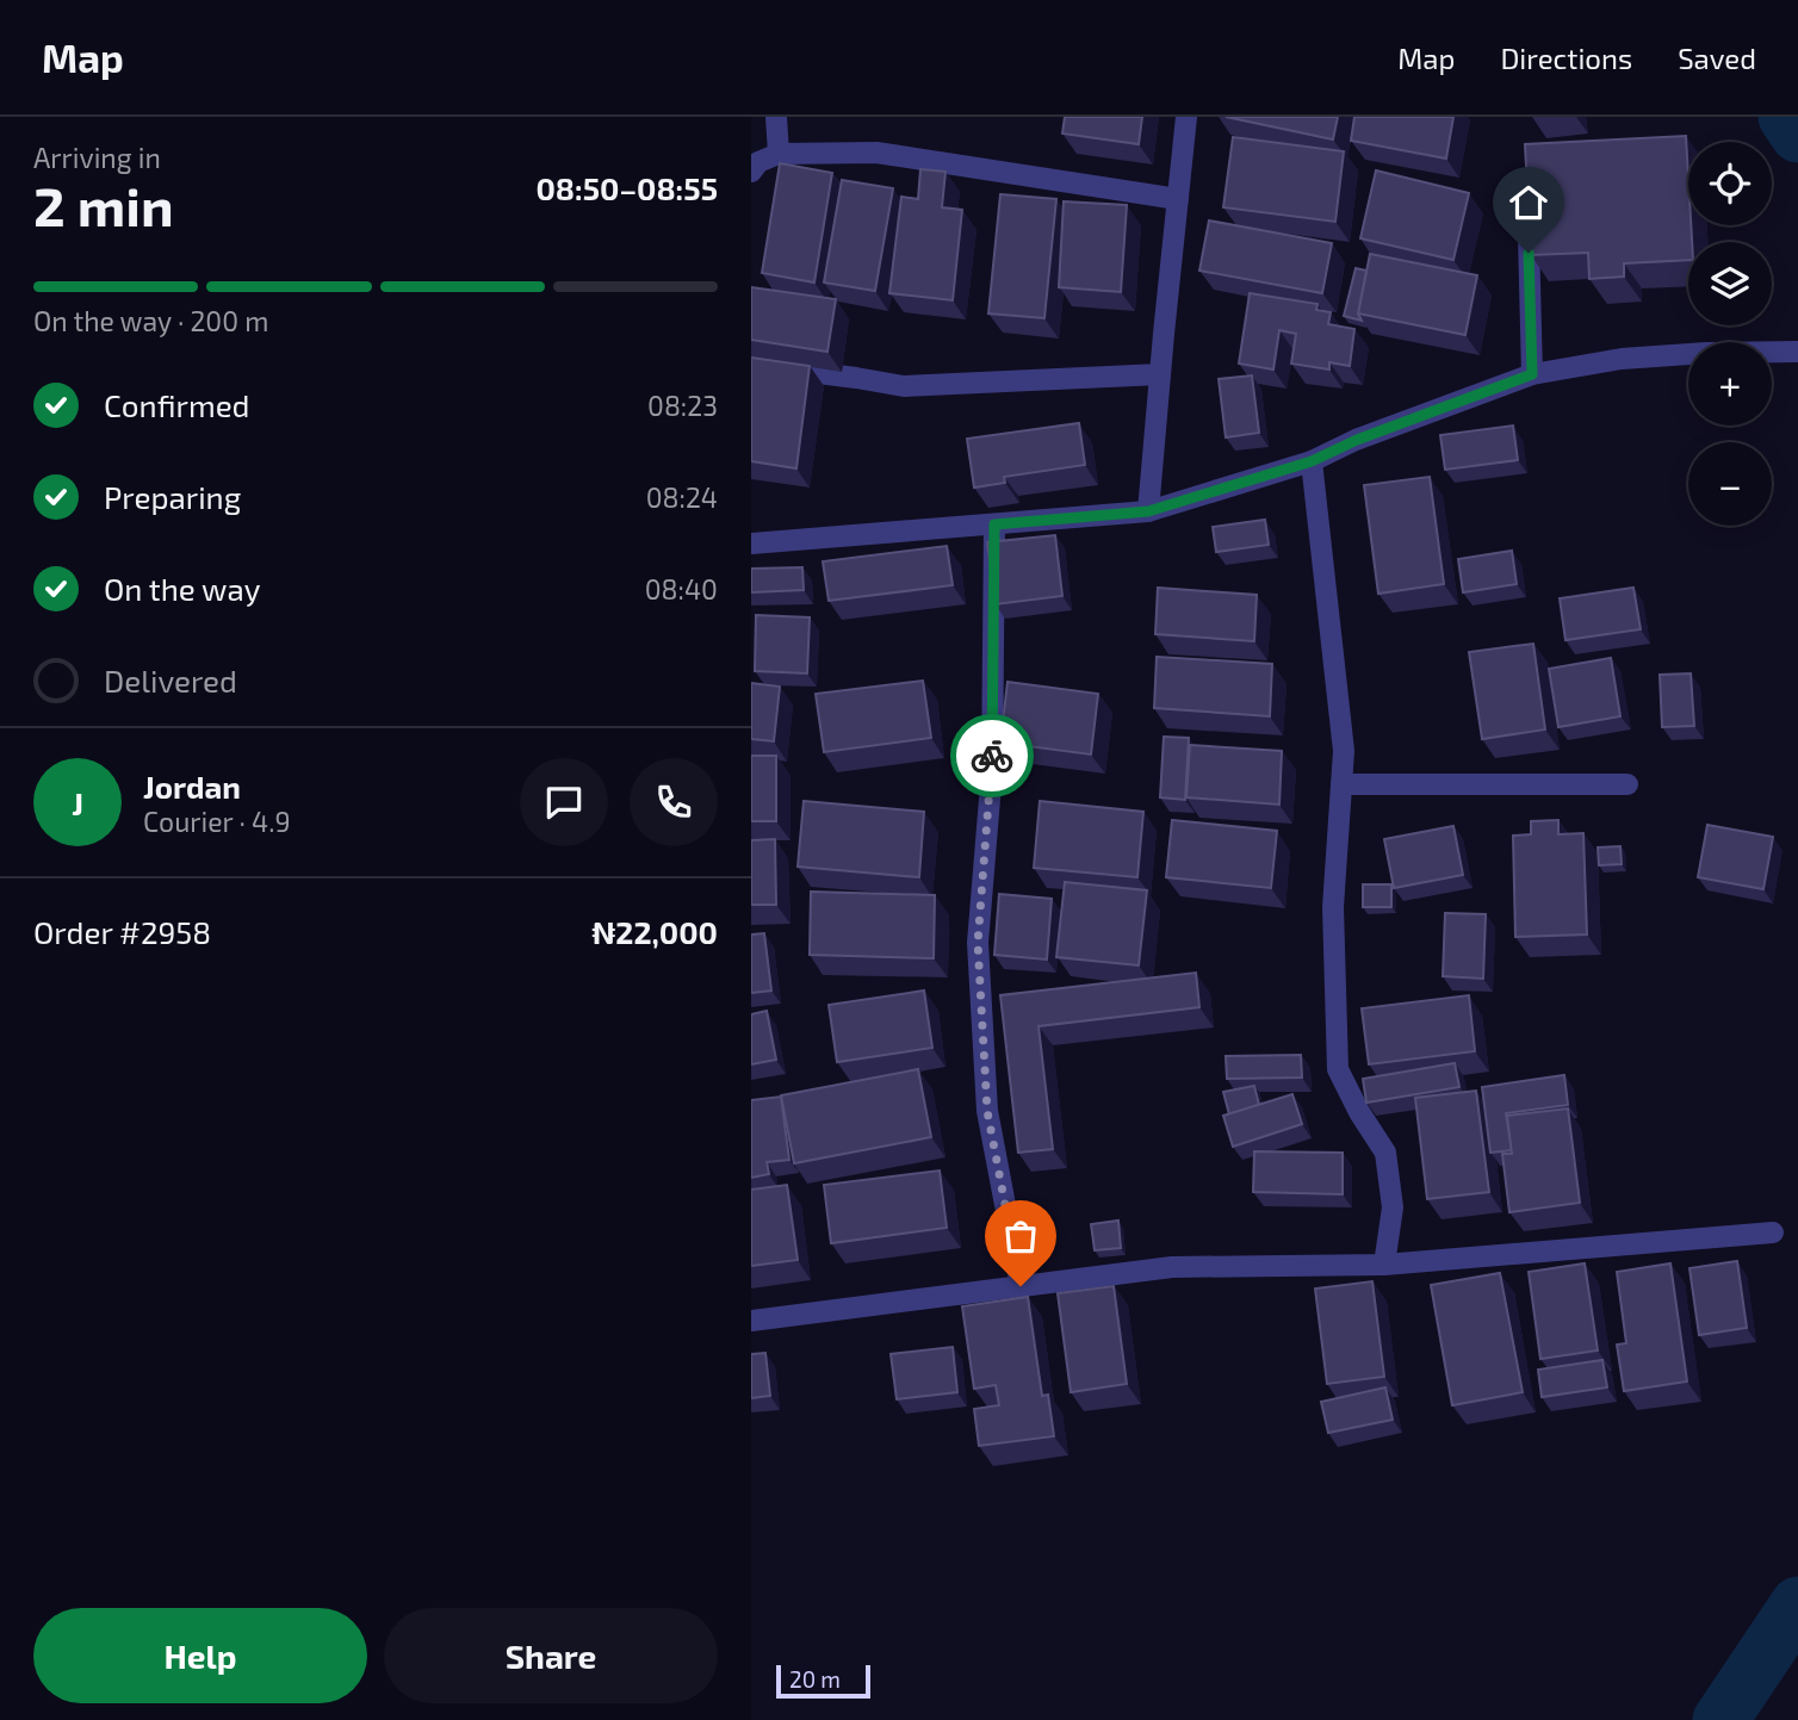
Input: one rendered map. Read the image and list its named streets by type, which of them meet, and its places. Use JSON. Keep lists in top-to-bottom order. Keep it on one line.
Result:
{"scale_bar":"20 m","page":{"header":"Map","nav":["Map","Directions","Saved"],"heading":["2 min","Arriving in","08:50–08:55"],"panel":["Jordan","Courier · 4.9","Order #2958","₦22,000"],"map_buttons":["+","−"],"bar":"On the way · 200 m","list":[["Confirmed","08:23"],["Preparing","08:24"],["On the way","08:40"],"Delivered"],"round":"J","buttons":["Help","Share"],"scale":"20 m"}}
